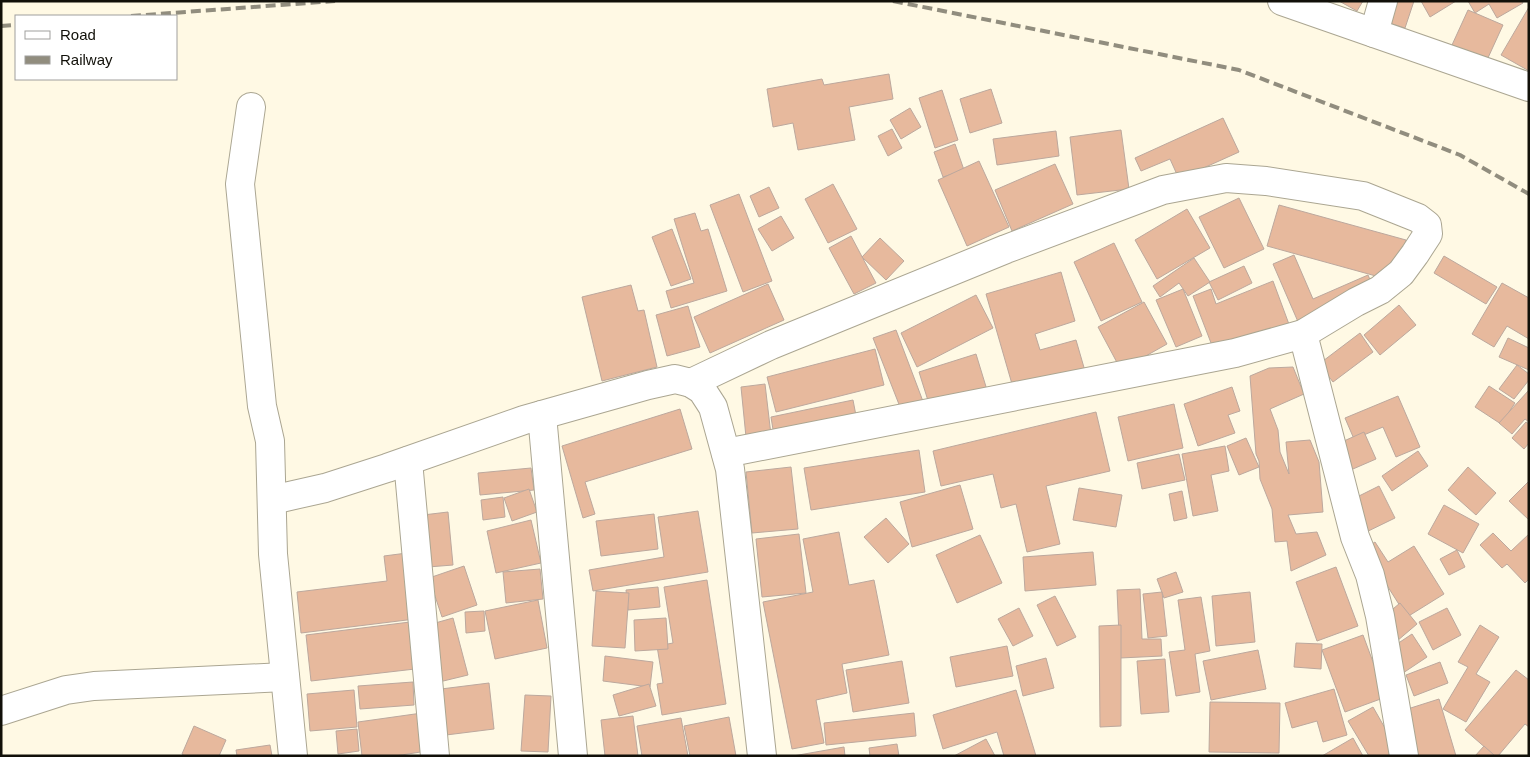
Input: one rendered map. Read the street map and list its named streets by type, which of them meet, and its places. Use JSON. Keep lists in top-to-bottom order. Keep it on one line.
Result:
{"legend":["Road","Railway"]}
